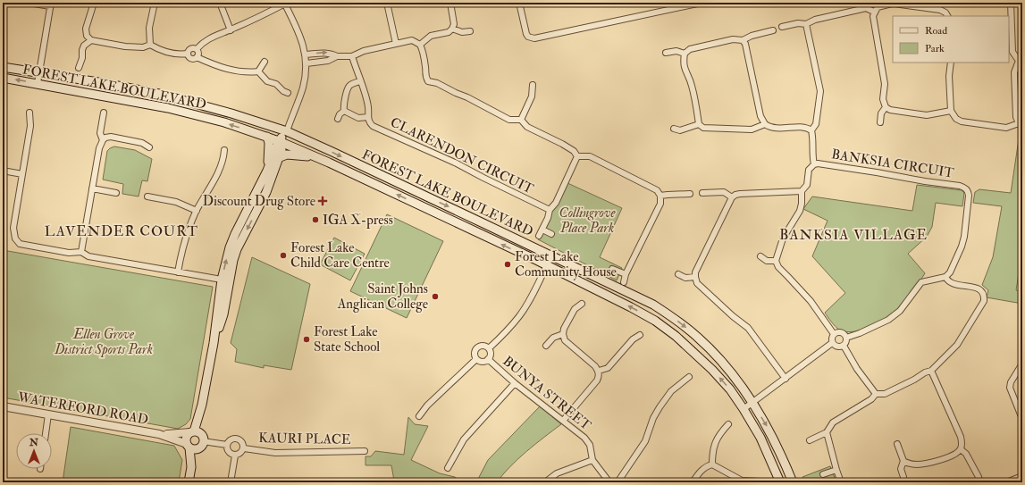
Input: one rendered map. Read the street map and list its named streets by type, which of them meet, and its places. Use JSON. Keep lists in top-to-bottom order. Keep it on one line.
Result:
{"streets":{"main road":["FOREST LAKE BOULEVARD"],"street":["CLARENDON CIRCUIT","BANKSIA CIRCUIT","BUNYA STREET","WATERFORD ROAD","KAURI PLACE"]},"districts":["LAVENDER COURT","BANKSIA VILLAGE"],"parks":["Collingrove Place Park","Ellen Grove District Sports Park"],"places":{"health":["Discount Drug Store"],"other":["IGA X-press","Forest Lake Child Care Centre","Forest Lake Community House","Saint Johns Anglican College","Forest Lake State School"]},"legend":["Road","Park"],"north":"top"}
